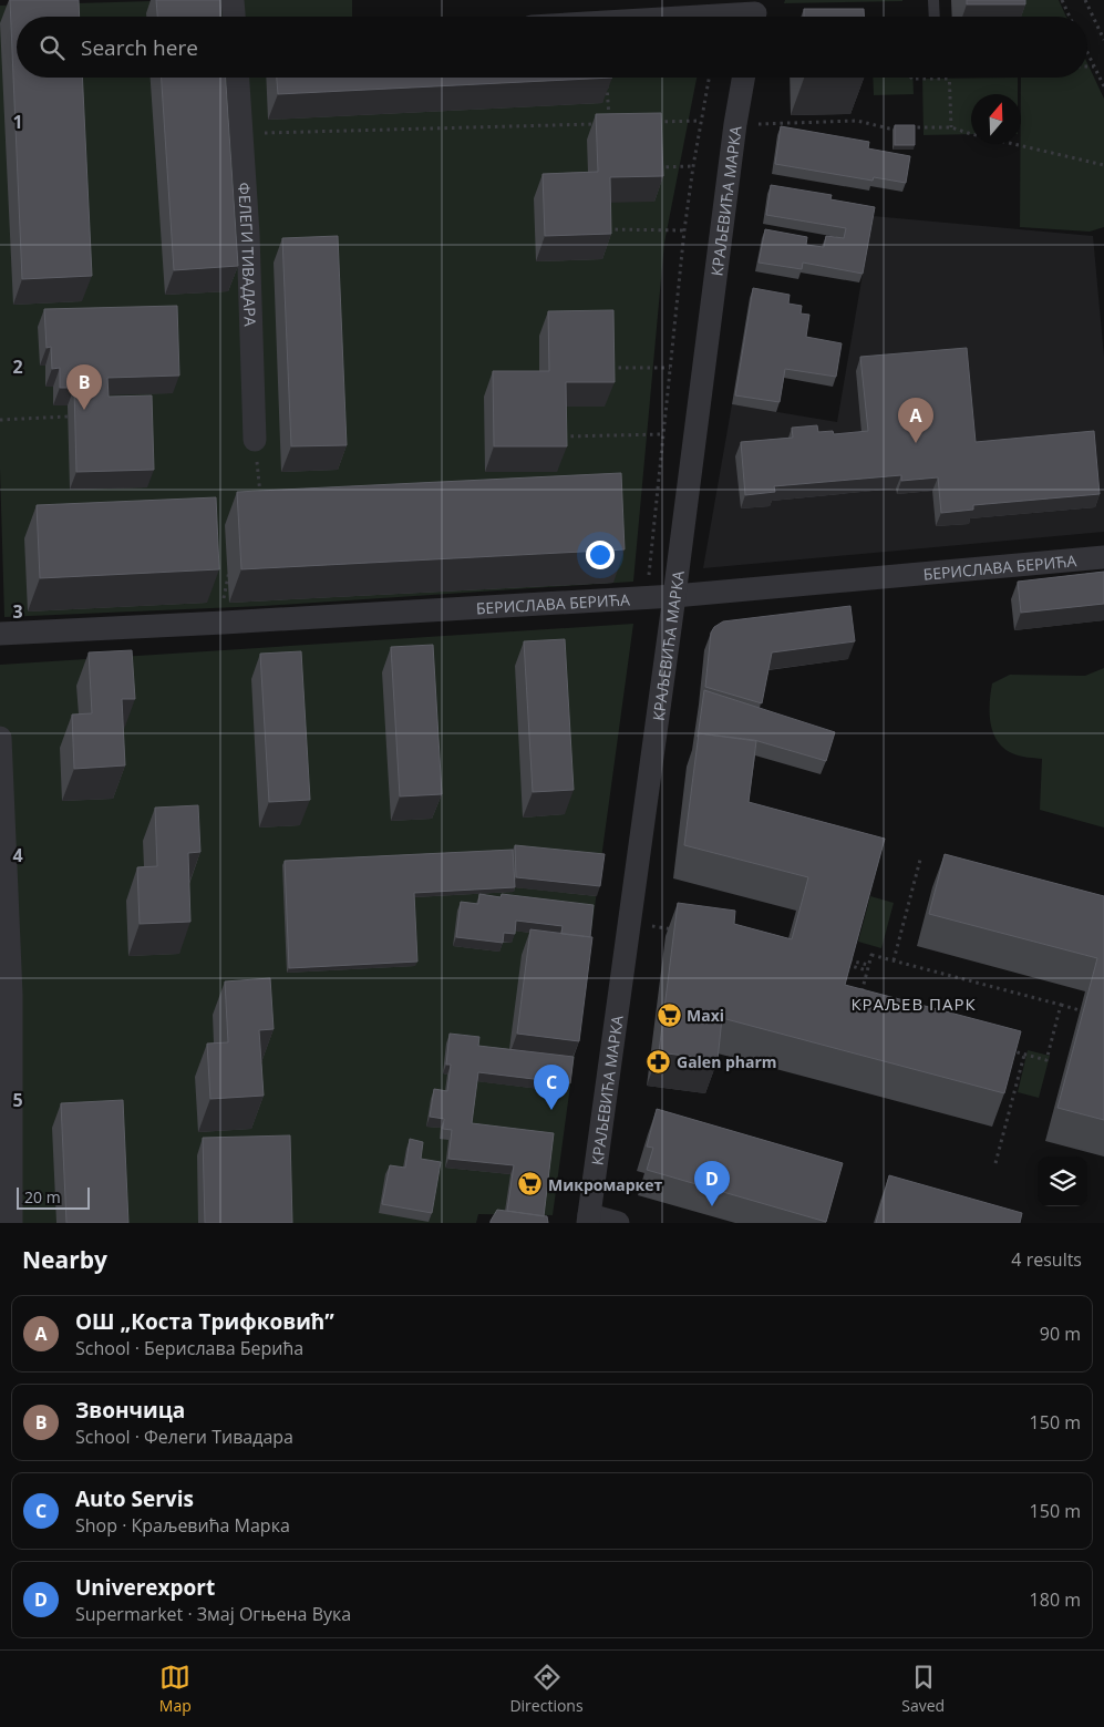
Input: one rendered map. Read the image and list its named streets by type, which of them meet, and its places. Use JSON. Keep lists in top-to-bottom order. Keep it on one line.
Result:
{"streets":{"street":["КРАЉЕВИЋА МАРКА","ФЕЛЕГИ ТИВАДАРА","БЕРИСЛАВА БЕРИЋА"]},"crossings":[["КРАЉЕВИЋА МАРКА","БЕРИСЛАВА БЕРИЋА"]],"districts":["КРАЉЕВ ПАРК"],"places":{"supermarket":["Maxi","Микромаркет"],"pharmacy":["Galen pharm"]},"scale_bar":"20 m","north":"top","page":{"search":"Search here","pins":["B","A","C","D"],"scale":"20 m","heading":["Nearby","4 results"],"list":[{"mark":"A","name":"ОШ „Коста Трифковић”","note":"School · Берислава Берића","value":"90 m"},{"mark":"B","name":"Звончица","note":"School · Фелеги Тивадара","value":"150 m"},{"mark":"C","name":"Auto Servis","note":"Shop · Краљевића Марка","value":"150 m"},{"mark":"D","name":"Univerexport","note":"Supermarket · Змај Огњена Вука","value":"180 m"}],"nav":["Map","Directions","Saved"]},"grid":{"rows":["1","2","3","4","5"]}}
